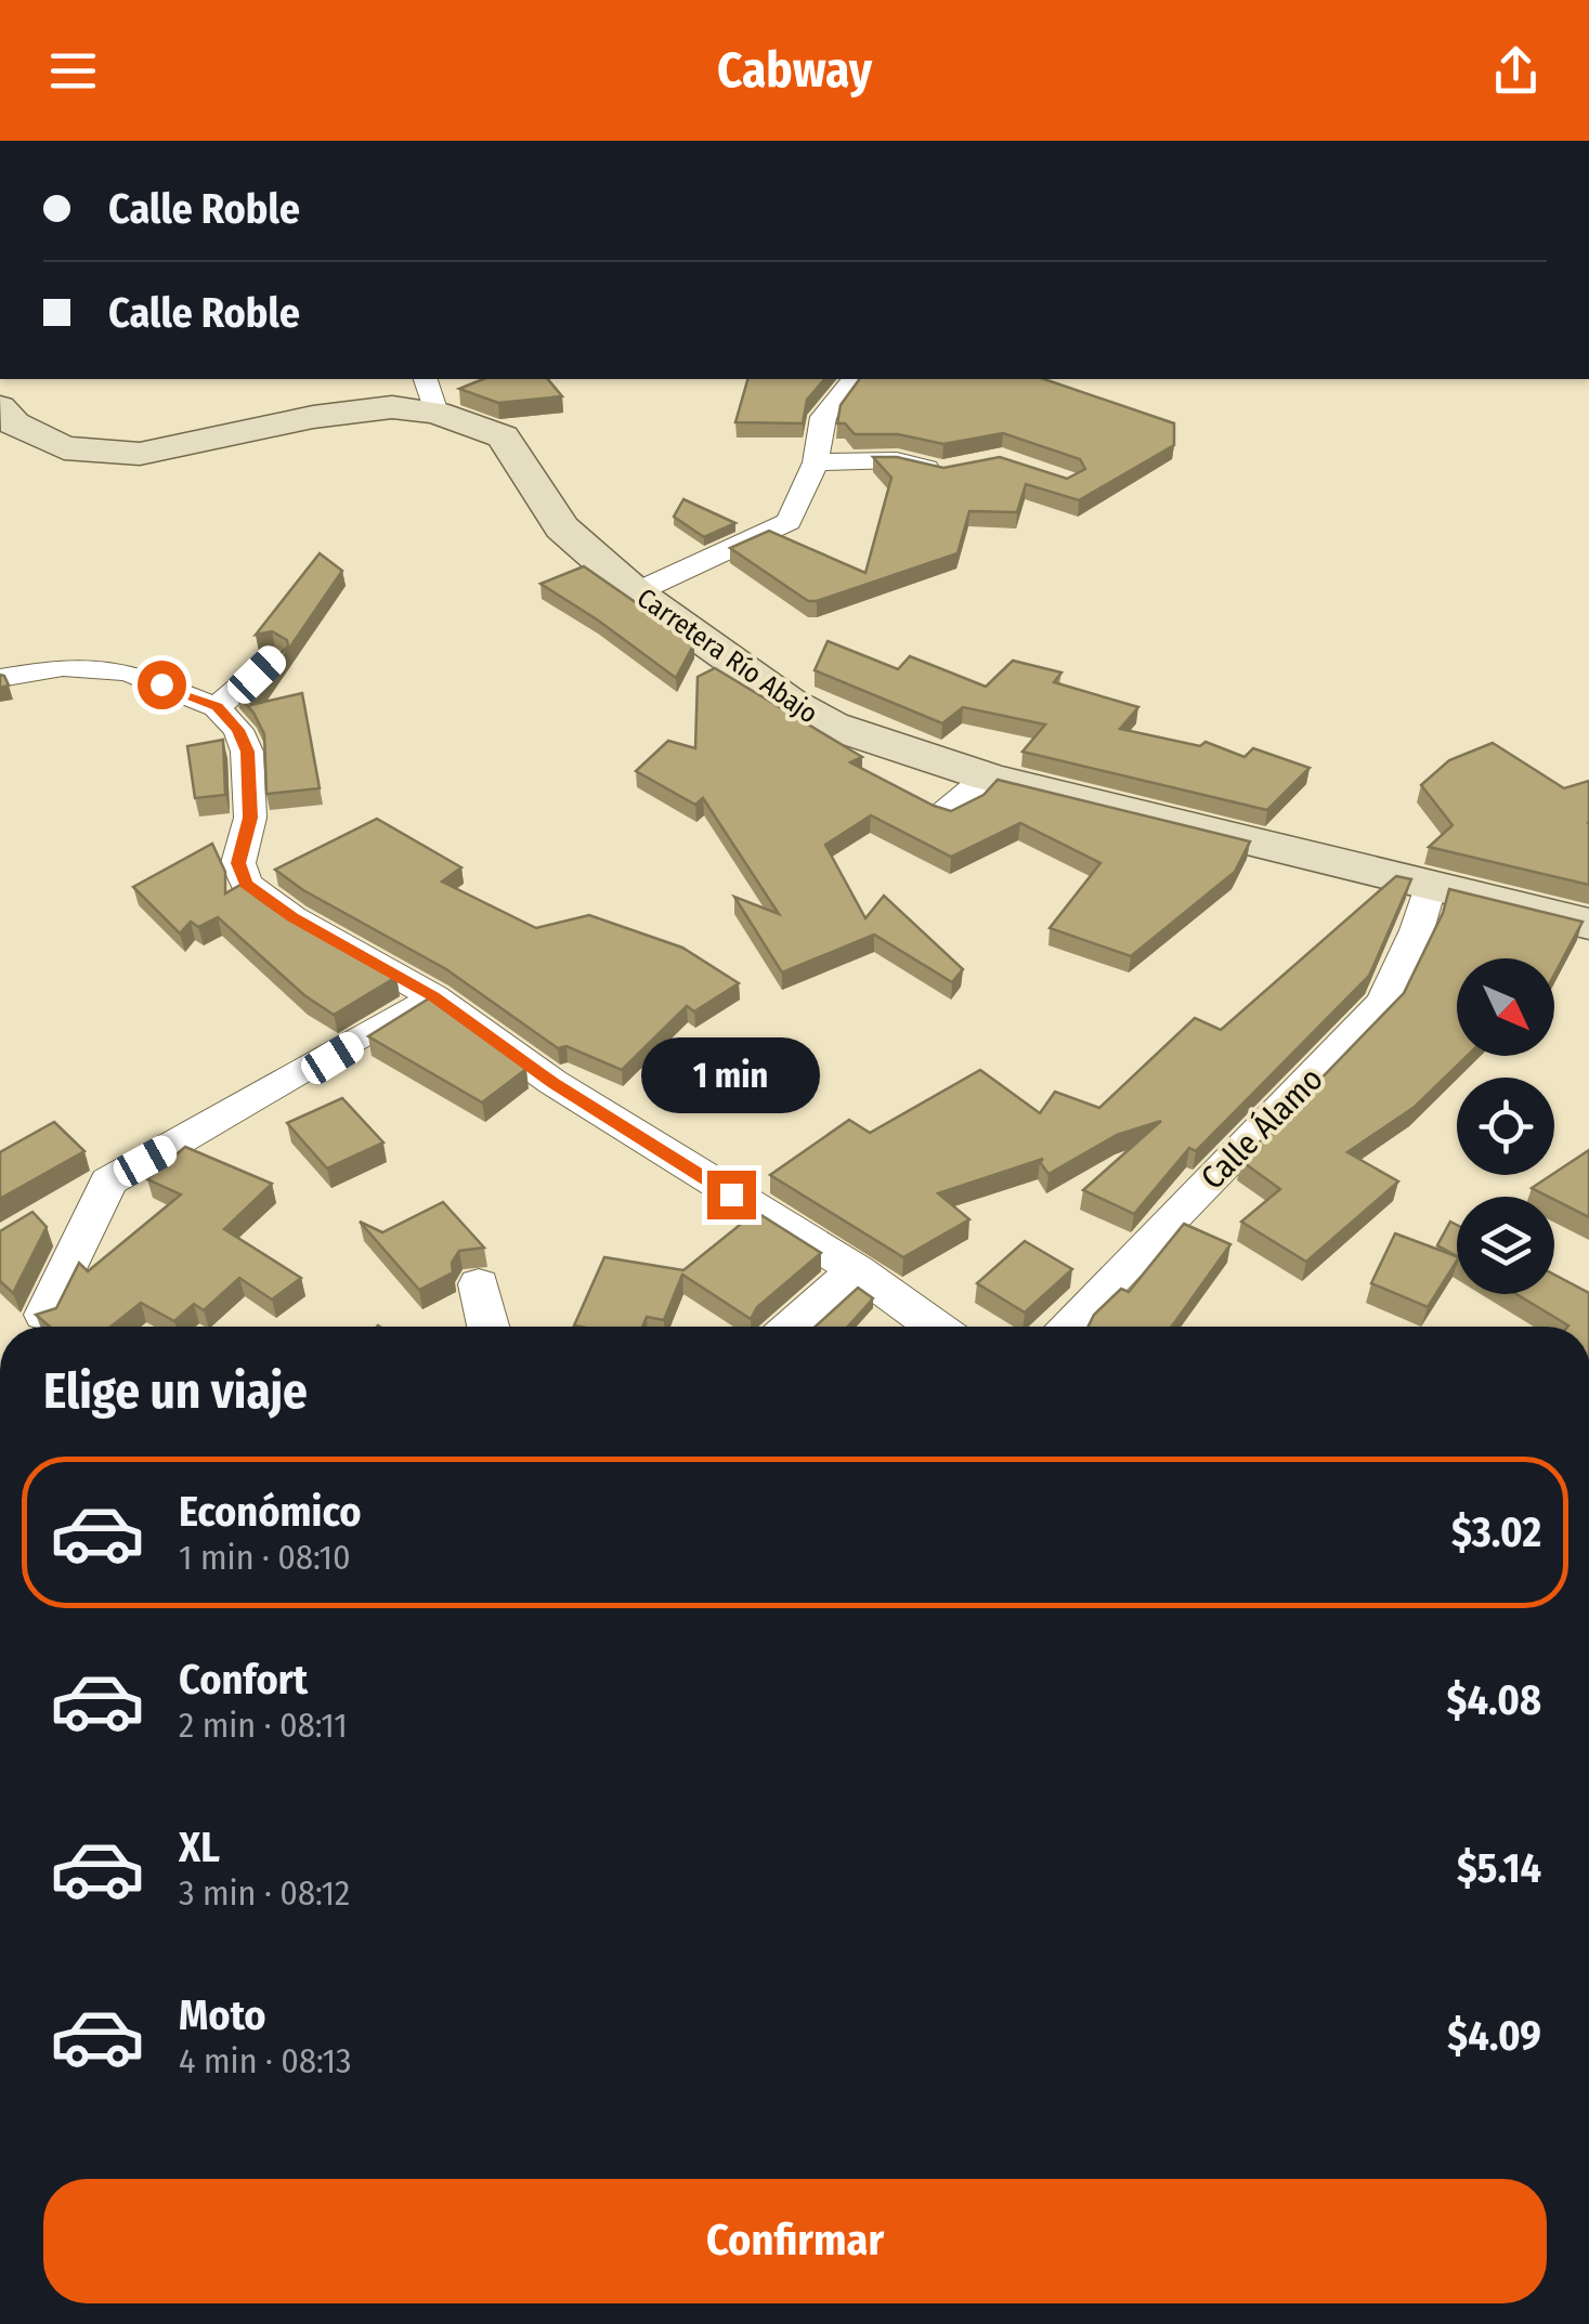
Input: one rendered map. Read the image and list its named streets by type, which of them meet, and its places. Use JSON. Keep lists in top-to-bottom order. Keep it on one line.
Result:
{"streets":{"street":["Carretera Río Abajo","Calle Álamo"]},"crossings":[["Carretera Río Abajo","Calle Álamo"]],"north":"bottom right","page":{"header":"Cabway","banner":["Calle Roble","Calle Roble"],"bubble":"1 min","heading":"Elige un viaje","list":[{"name":"Económico","note":"1 min · 08:10","value":"$3.02"},{"name":"Confort","note":"2 min · 08:11","value":"$4.08"},{"name":"XL","note":"3 min · 08:12","value":"$5.14"},{"name":"Moto","note":"4 min · 08:13","value":"$4.09"}],"buttons":"Confirmar"}}
